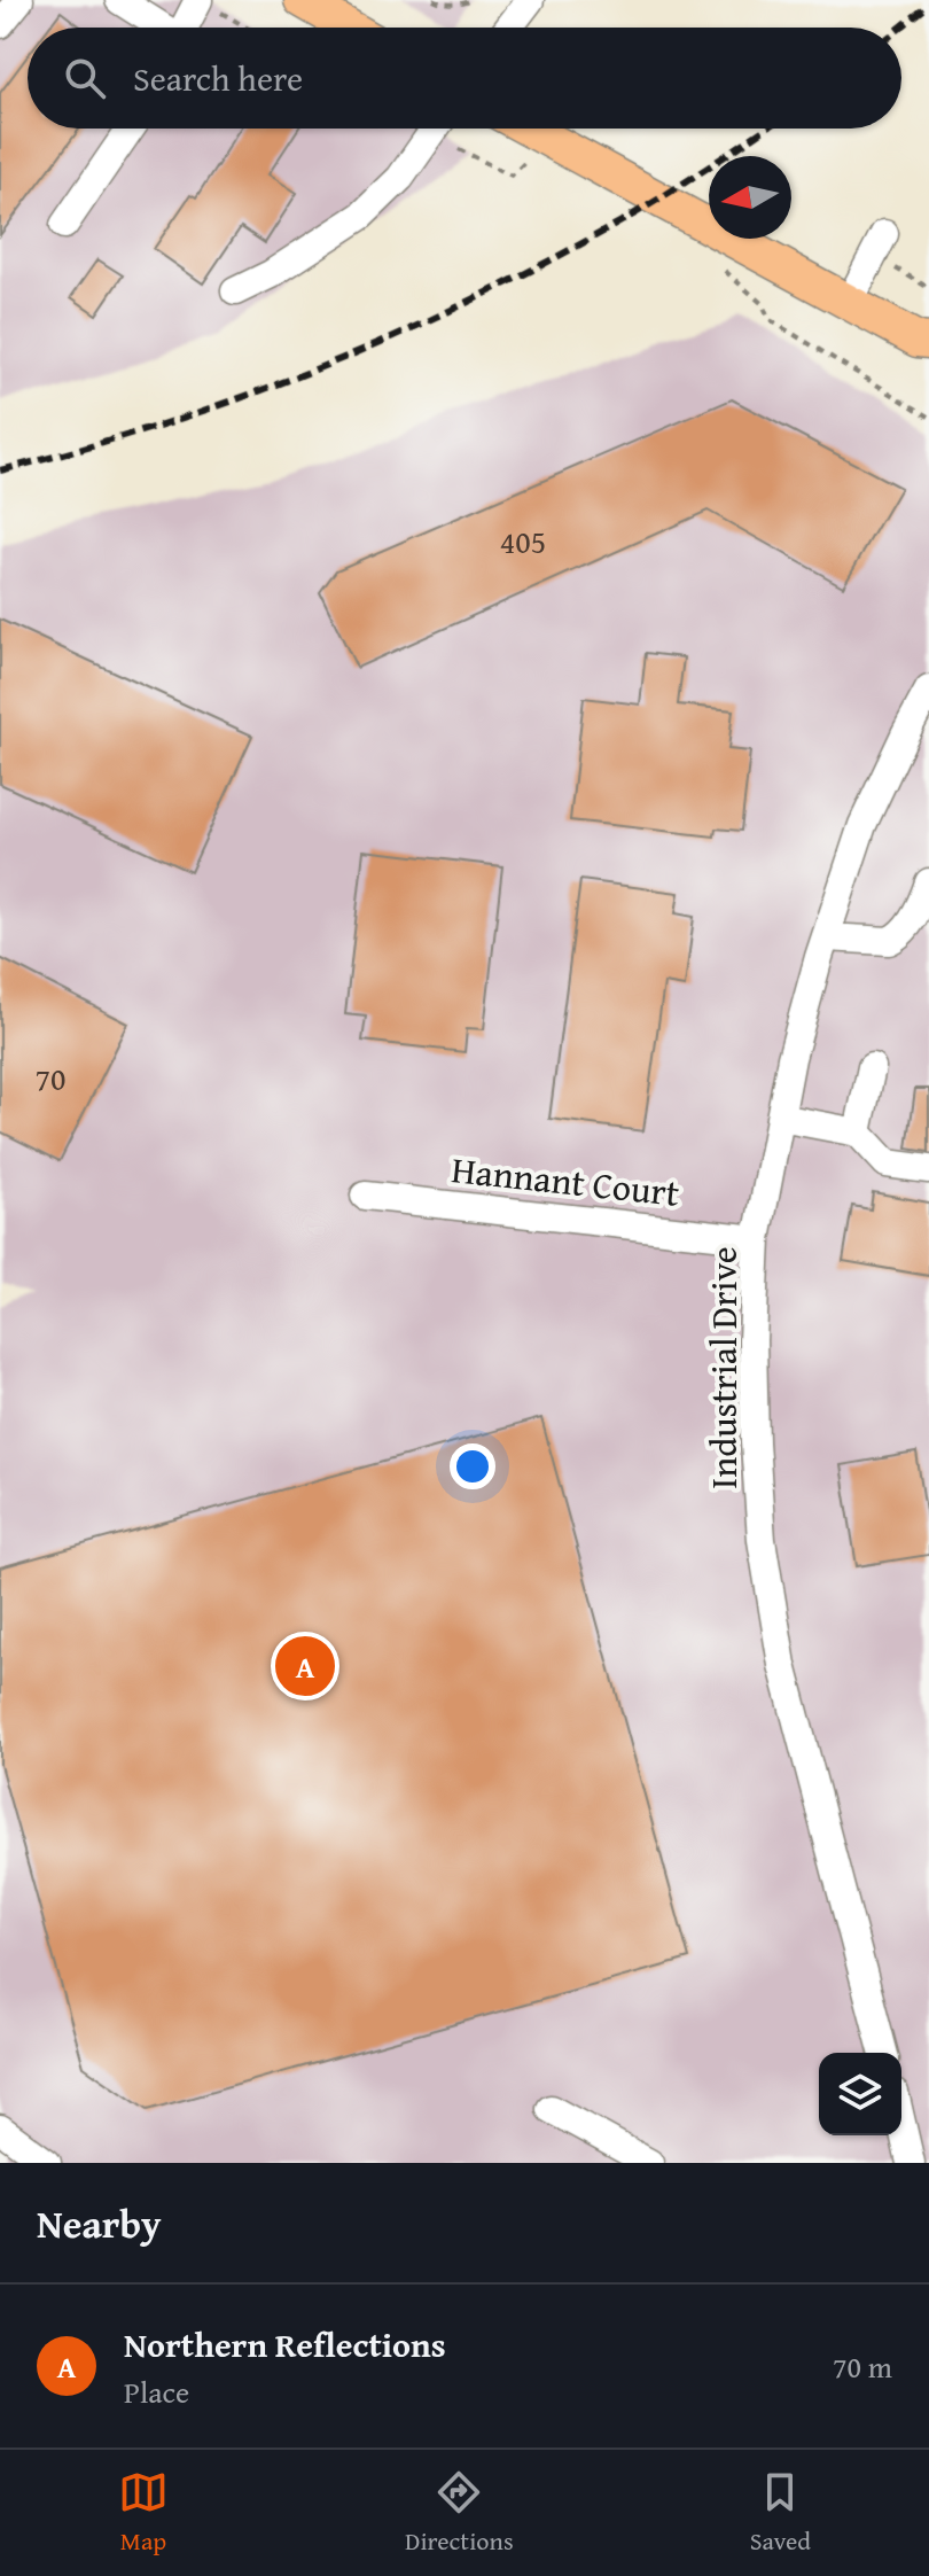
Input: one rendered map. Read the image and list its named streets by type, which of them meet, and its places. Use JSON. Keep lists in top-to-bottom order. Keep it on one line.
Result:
{"streets":{"street":["Hannant Court","Industrial Drive"]},"crossings":[["Hannant Court","Industrial Drive"]],"house_numbers":["405","70"],"north":"left","page":{"search":"Search here","pins":"A","heading":"Nearby","list":[{"mark":"A","name":"Northern Reflections","note":"Place","value":"70 m"}],"nav":["Map","Directions","Saved"]}}
